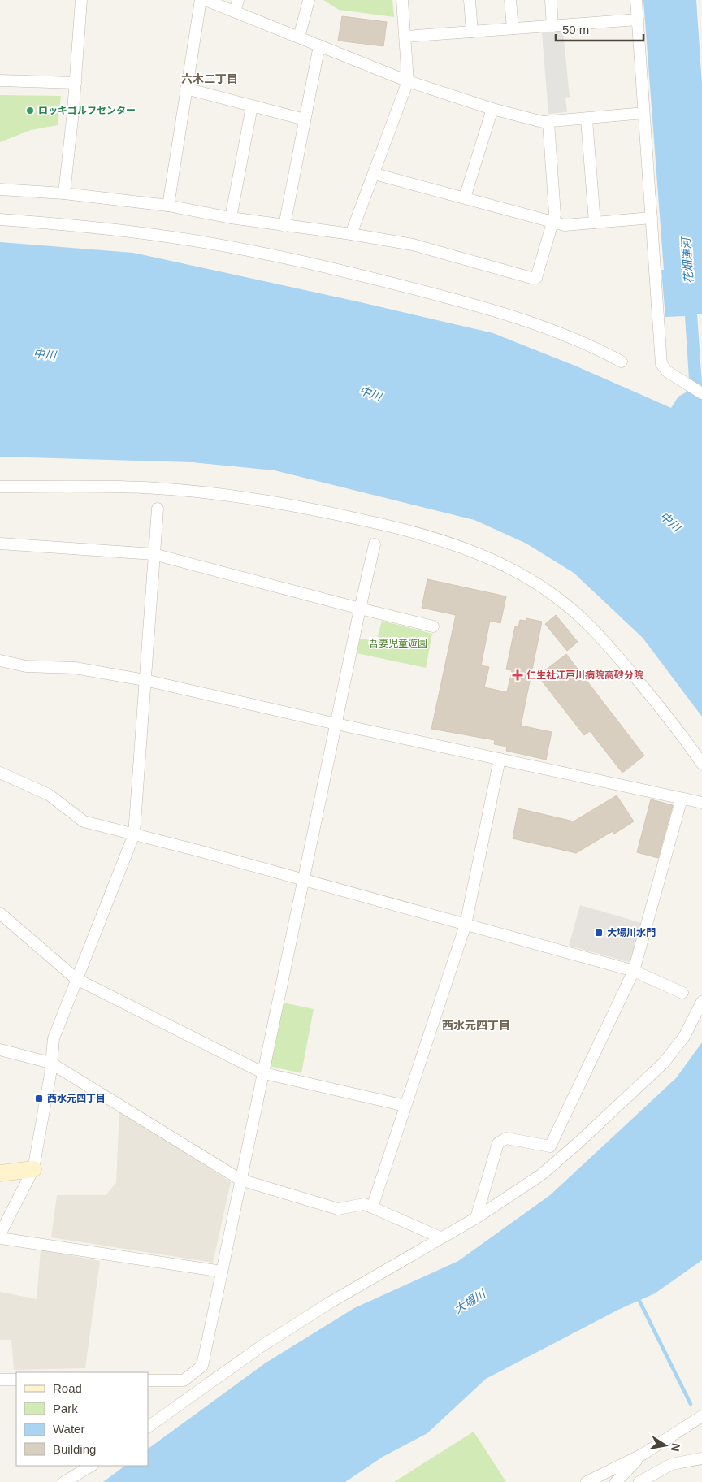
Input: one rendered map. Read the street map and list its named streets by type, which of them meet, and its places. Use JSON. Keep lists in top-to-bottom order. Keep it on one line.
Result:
{"districts":["六木二丁目","西水元四丁目"],"water":["花畑運河","中川","大場川"],"parks":["吾妻児童遊園"],"places":{"other":["ロッキゴルフセンター"],"health":["仁生社江戸川病院高砂分院"],"transit":["大場川水門","西水元四丁目"]},"legend":["Road","Park","Water","Building"],"scale_bar":"50 m","north":"right"}
